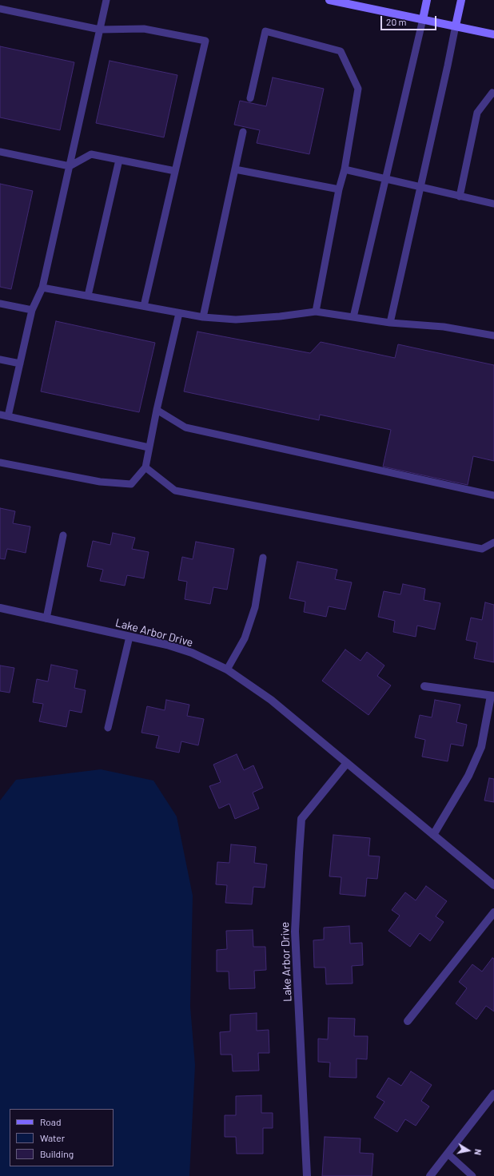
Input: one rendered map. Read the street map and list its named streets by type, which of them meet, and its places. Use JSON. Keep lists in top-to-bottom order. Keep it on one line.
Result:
{"streets":{"street":["Lake Arbor Drive"]},"legend":["Road","Water","Building"],"scale_bar":"20 m","north":"right"}
